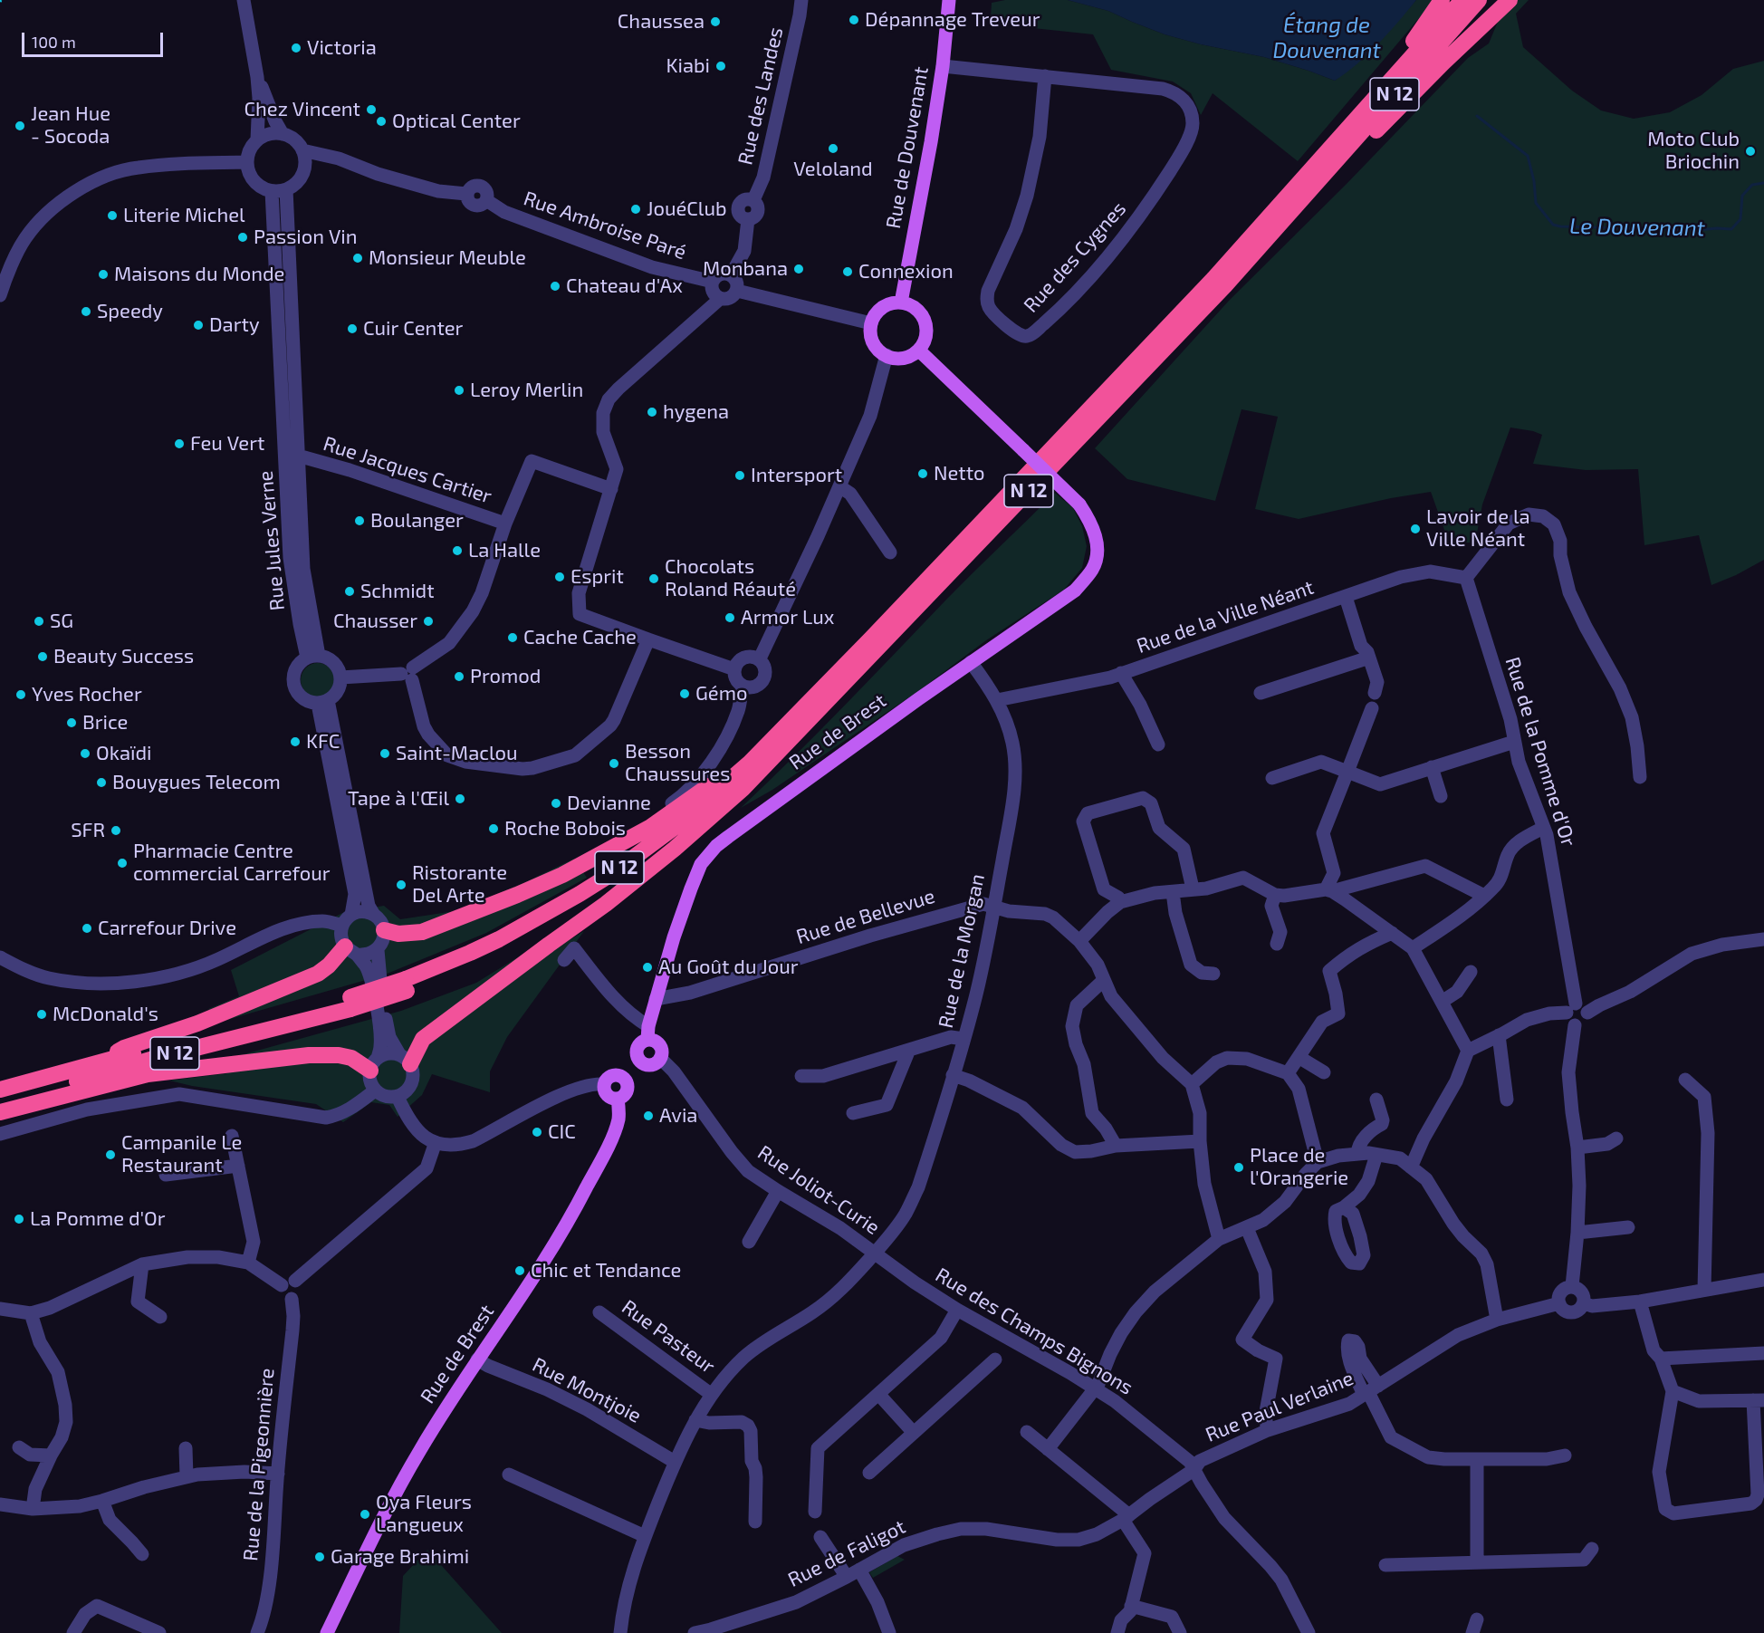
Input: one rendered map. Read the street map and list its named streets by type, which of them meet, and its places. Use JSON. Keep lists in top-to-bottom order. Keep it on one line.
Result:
{"streets":{"highway":["N 12"],"main road":["Rue de Douvenant","Rue de Brest"],"street":["Rue des Landes","Rue Ambroise Paré","Rue des Cygnes","Rue Jacques Cartier","Rue Jules Verne","Rue de la Ville Néant","Rue de la Pomme d'Or","Rue de Bellevue","Rue de la Morgan","Rue Joliot-Curie","Rue des Champs Bignons","Rue Pasteur","Rue Montjoie","Rue Paul Verlaine","Rue de la Pigeonnière","Rue de Faligot"]},"crossings":[["Rue des Landes","Rue Ambroise Paré"],["Rue de Douvenant","Rue des Cygnes"],["Rue de Douvenant","Rue de Brest"],["Rue Jacques Cartier","Rue Jules Verne"],["Rue de la Ville Néant","Rue de la Pomme d'Or"],["Rue de la Ville Néant","Rue de la Morgan"],["Rue de Brest","Rue de Bellevue"],["Rue de Brest","Rue de la Morgan"],["Rue de Brest","Rue Montjoie"],["Rue de Bellevue","Rue de la Morgan"],["Rue de la Morgan","Rue Joliot-Curie"],["Rue de la Morgan","Rue des Champs Bignons"],["Rue de la Morgan","Rue Pasteur"],["Rue de la Morgan","Rue Montjoie"],["Rue Joliot-Curie","Rue des Champs Bignons"],["Rue des Champs Bignons","Rue Paul Verlaine"],["Rue des Champs Bignons","Rue de Faligot"],["Rue Paul Verlaine","Rue de Faligot"]],"water":["Étang de Douvenant","Le Douvenant"],"places":["Dépannage Treveur","Chaussea","Victoria","Kiabi","Chez Vincent","Optical Center","Jean Hue - Socoda","Veloland","Moto Club Briochin","JouéClub","Literie Michel","Passion Vin","Monsieur Meuble","Monbana","Connexion","Maisons du Monde","Chateau d'Ax","Speedy","Darty","Cuir Center","Leroy Merlin","hygena","Feu Vert","Netto","Intersport","Boulanger","Lavoir de la Ville Néant","La Halle","Esprit","Chocolats Roland Réauté","Schmidt","Armor Lux","SG","Chausser","Cache Cache","Beauty Success","Promod","Gémo","Yves Rocher","Brice","KFC","Okaïdi","Saint-Maclou","Besson Chaussures","Bouygues Telecom","Tape à l'Œil","Devianne","Roche Bobois","SFR","Pharmacie Centre commercial Carrefour","Ristorante Del Arte","Carrefour Drive","Au Goût du Jour","McDonald's","Avia","CIC","Campanile Le Restaurant","Place de l'Orangerie","La Pomme d'Or","Chic et Tendance","Oya Fleurs Langueux","Garage Brahimi"],"scale_bar":"100 m"}
